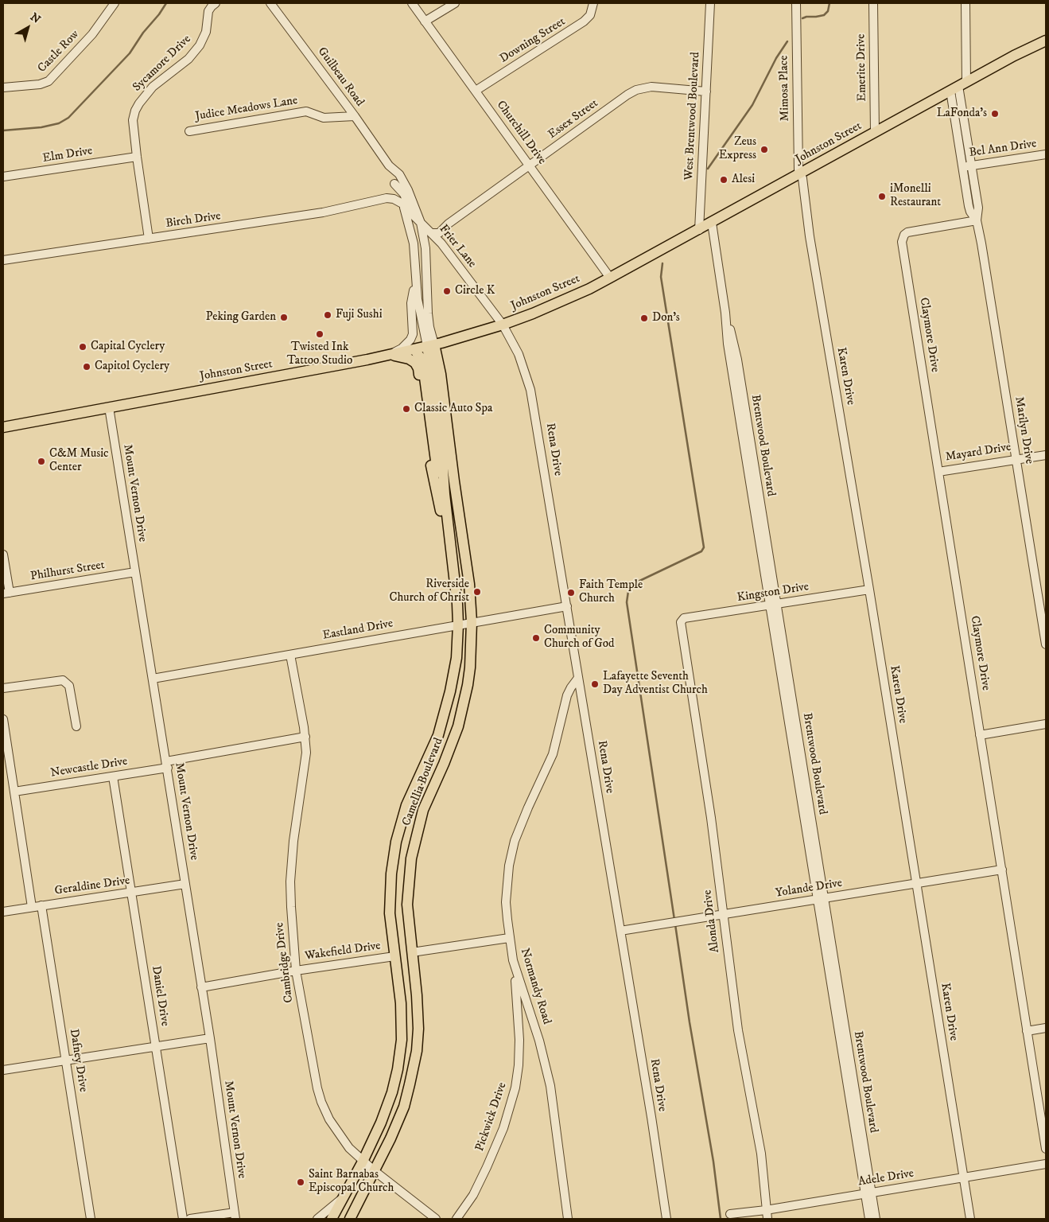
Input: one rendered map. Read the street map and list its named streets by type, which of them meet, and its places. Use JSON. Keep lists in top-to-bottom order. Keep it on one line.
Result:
{"streets":{"main road":["Johnston Street","Camellia Boulevard"],"street":["Downing Street","Castle Row","Sycamore Drive","Emerite Drive","Guilbeau Road","Mimosa Place","Judice Meadows Lane","West Brentwood Boulevard","Essex Street","Churchill Drive","Bel Ann Drive","Elm Drive","Birch Drive","Frier Lane","Claymore Drive","Karen Drive","Marilyn Drive","Brentwood Boulevard","Rena Drive","Mayard Drive","Mount Vernon Drive","Philhurst Street","Kingston Drive","Eastland Drive","Newcastle Drive","Geraldine Drive","Yolande Drive","Alonda Drive","Wakefield Drive","Cambridge Drive","Normandy Road","Daniel Drive","Dafney Drive","Pickwick Drive","Adele Drive"]},"crossings":[["Downing Street","Churchill Drive"],["Sycamore Drive","Elm Drive"],["Sycamore Drive","Birch Drive"],["Emerite Drive","Johnston Street"],["Guilbeau Road","Judice Meadows Lane"],["Guilbeau Road","Johnston Street"],["Guilbeau Road","Birch Drive"],["Guilbeau Road","Frier Lane"],["Guilbeau Road","Camellia Boulevard"],["Mimosa Place","Johnston Street"],["Mimosa Place","Karen Drive"],["West Brentwood Boulevard","Essex Street"],["West Brentwood Boulevard","Johnston Street"],["Essex Street","Churchill Drive"],["Essex Street","Frier Lane"],["Churchill Drive","Johnston Street"],["Johnston Street","Frier Lane"],["Johnston Street","Karen Drive"],["Johnston Street","Marilyn Drive"],["Johnston Street","Brentwood Boulevard"],["Johnston Street","Rena Drive"],["Johnston Street","Mount Vernon Drive"],["Johnston Street","Camellia Boulevard"],["Bel Ann Drive","Marilyn Drive"],["Frier Lane","Rena Drive"],["Claymore Drive","Marilyn Drive"],["Claymore Drive","Mayard Drive"],["Claymore Drive","Yolande Drive"],["Karen Drive","Kingston Drive"],["Karen Drive","Yolande Drive"],["Karen Drive","Adele Drive"],["Marilyn Drive","Mayard Drive"],["Brentwood Boulevard","Kingston Drive"],["Brentwood Boulevard","Yolande Drive"],["Brentwood Boulevard","Adele Drive"],["Rena Drive","Eastland Drive"],["Rena Drive","Yolande Drive"],["Rena Drive","Normandy Road"],["Mount Vernon Drive","Philhurst Street"],["Mount Vernon Drive","Eastland Drive"],["Mount Vernon Drive","Newcastle Drive"],["Mount Vernon Drive","Geraldine Drive"],["Mount Vernon Drive","Wakefield Drive"],["Kingston Drive","Alonda Drive"],["Eastland Drive","Camellia Boulevard"],["Eastland Drive","Cambridge Drive"],["Newcastle Drive","Cambridge Drive"],["Newcastle Drive","Daniel Drive"],["Camellia Boulevard","Wakefield Drive"],["Camellia Boulevard","Cambridge Drive"],["Geraldine Drive","Daniel Drive"],["Geraldine Drive","Dafney Drive"],["Yolande Drive","Alonda Drive"],["Alonda Drive","Adele Drive"],["Wakefield Drive","Cambridge Drive"],["Normandy Road","Pickwick Drive"]],"places":["LaFonda's","Zeus Express","Alesi","iMonelli Restaurant","Circle K","Fuji Sushi","Peking Garden","Don's","Twisted Ink Tattoo Studio","Capital Cyclery","Capitol Cyclery","Classic Auto Spa","C&M Music Center","Riverside Church of Christ","Faith Temple Church","Community Church of God","Lafayette Seventh Day Adventist Church","Saint Barnabas Episcopal Church"],"north":"top right"}
